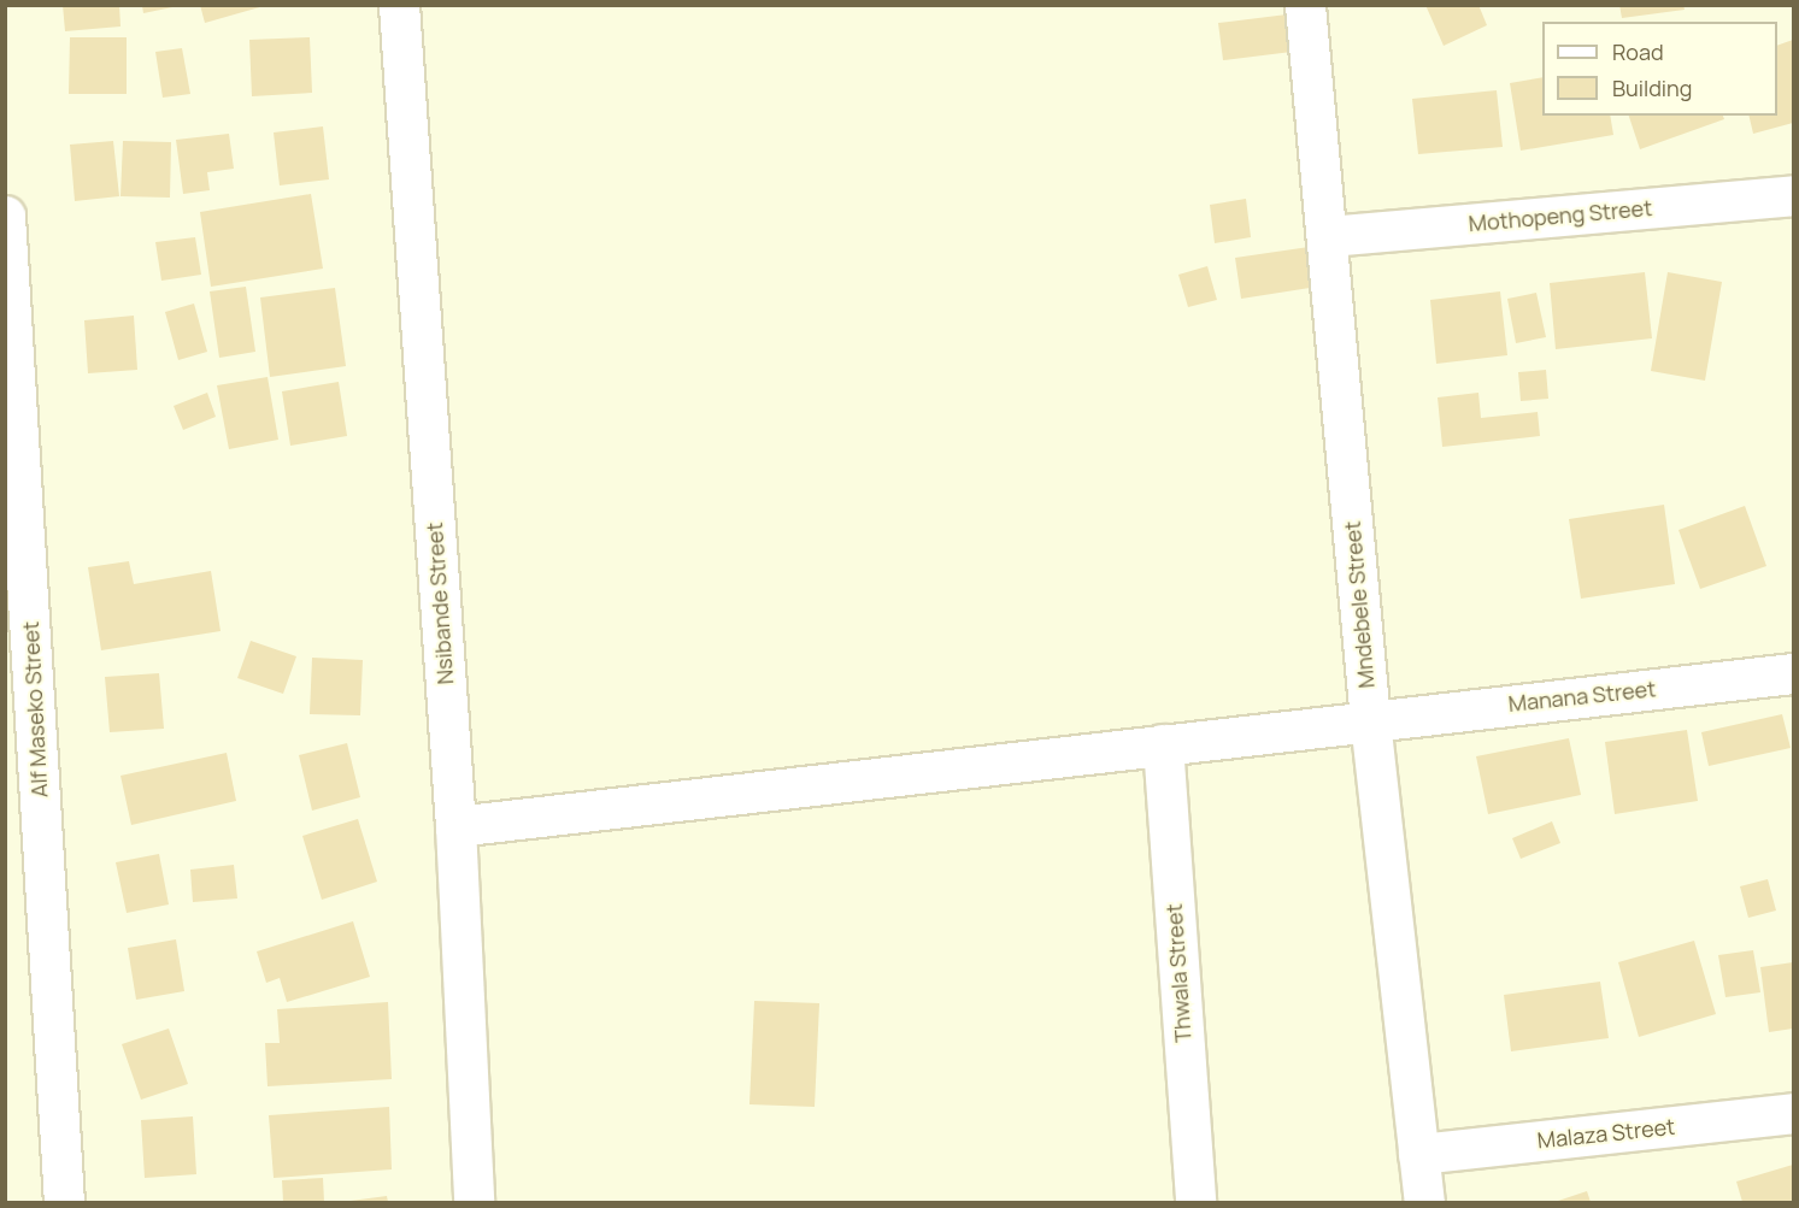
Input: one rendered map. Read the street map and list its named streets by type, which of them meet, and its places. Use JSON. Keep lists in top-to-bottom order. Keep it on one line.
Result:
{"streets":{"street":["Mothopeng Street","Nsibande Street","Mndebele Street","Manana Street","Alf Maseko Street","Thwala Street","Malaza Street"]},"crossings":[["Mothopeng Street","Mndebele Street"],["Nsibande Street","Manana Street"],["Mndebele Street","Manana Street"],["Mndebele Street","Malaza Street"],["Manana Street","Thwala Street"]],"legend":["Road","Building"]}
